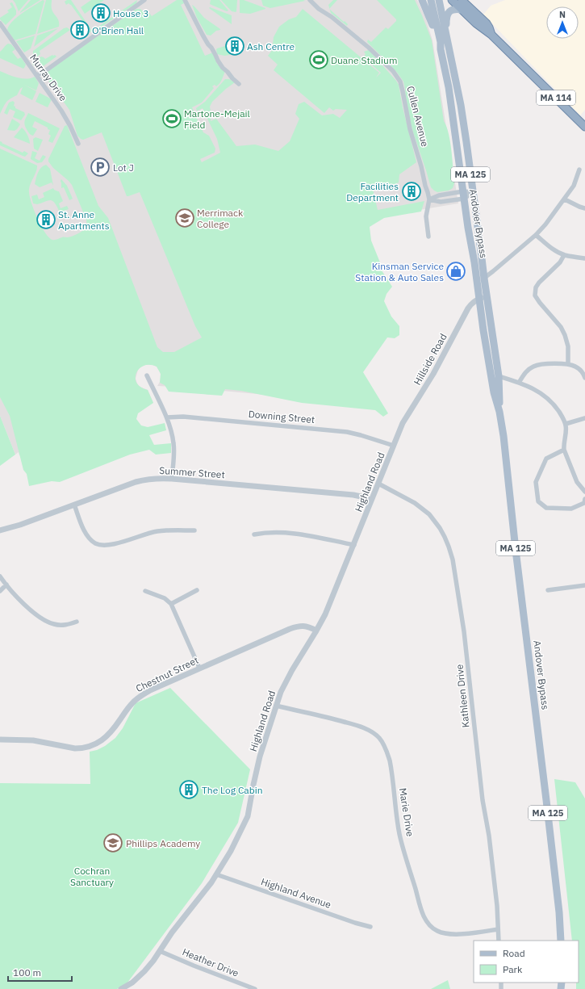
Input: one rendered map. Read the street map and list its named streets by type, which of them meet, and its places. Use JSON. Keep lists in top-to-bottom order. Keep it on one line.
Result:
{"streets":{"highway":["MA 114"],"main road":["MA 125","Andover Bypass"],"street":["Murray Drive","Cullen Avenue","Hillside Road","Downing Street","Summer Street","Highland Road","Chestnut Street","Kathleen Drive","Marie Drive","Highland Avenue","Heather Drive"]},"crossings":[["MA 125","Andover Bypass"],["Andover Bypass","Hillside Road"],["Hillside Road","Highland Road"],["Downing Street","Highland Road"],["Summer Street","Highland Road"],["Highland Road","Chestnut Street"],["Highland Road","Kathleen Drive"],["Highland Road","Marie Drive"],["Highland Road","Highland Avenue"],["Highland Road","Heather Drive"],["Kathleen Drive","Marie Drive"]],"parks":["Cochran Sanctuary"],"places":{"building":["House 3","O'Brien Hall","Ash Centre","Facilities Department","St. Anne Apartments","The Log Cabin"],"sports":["Duane Stadium","Martone-Mejail Field"],"parking":["Lot J"],"school or university":["Merrimack College","Phillips Academy"],"shop":["Kinsman Service Station & Auto Sales"]},"legend":["Road","Park"],"scale_bar":"100 m","north":"top"}
